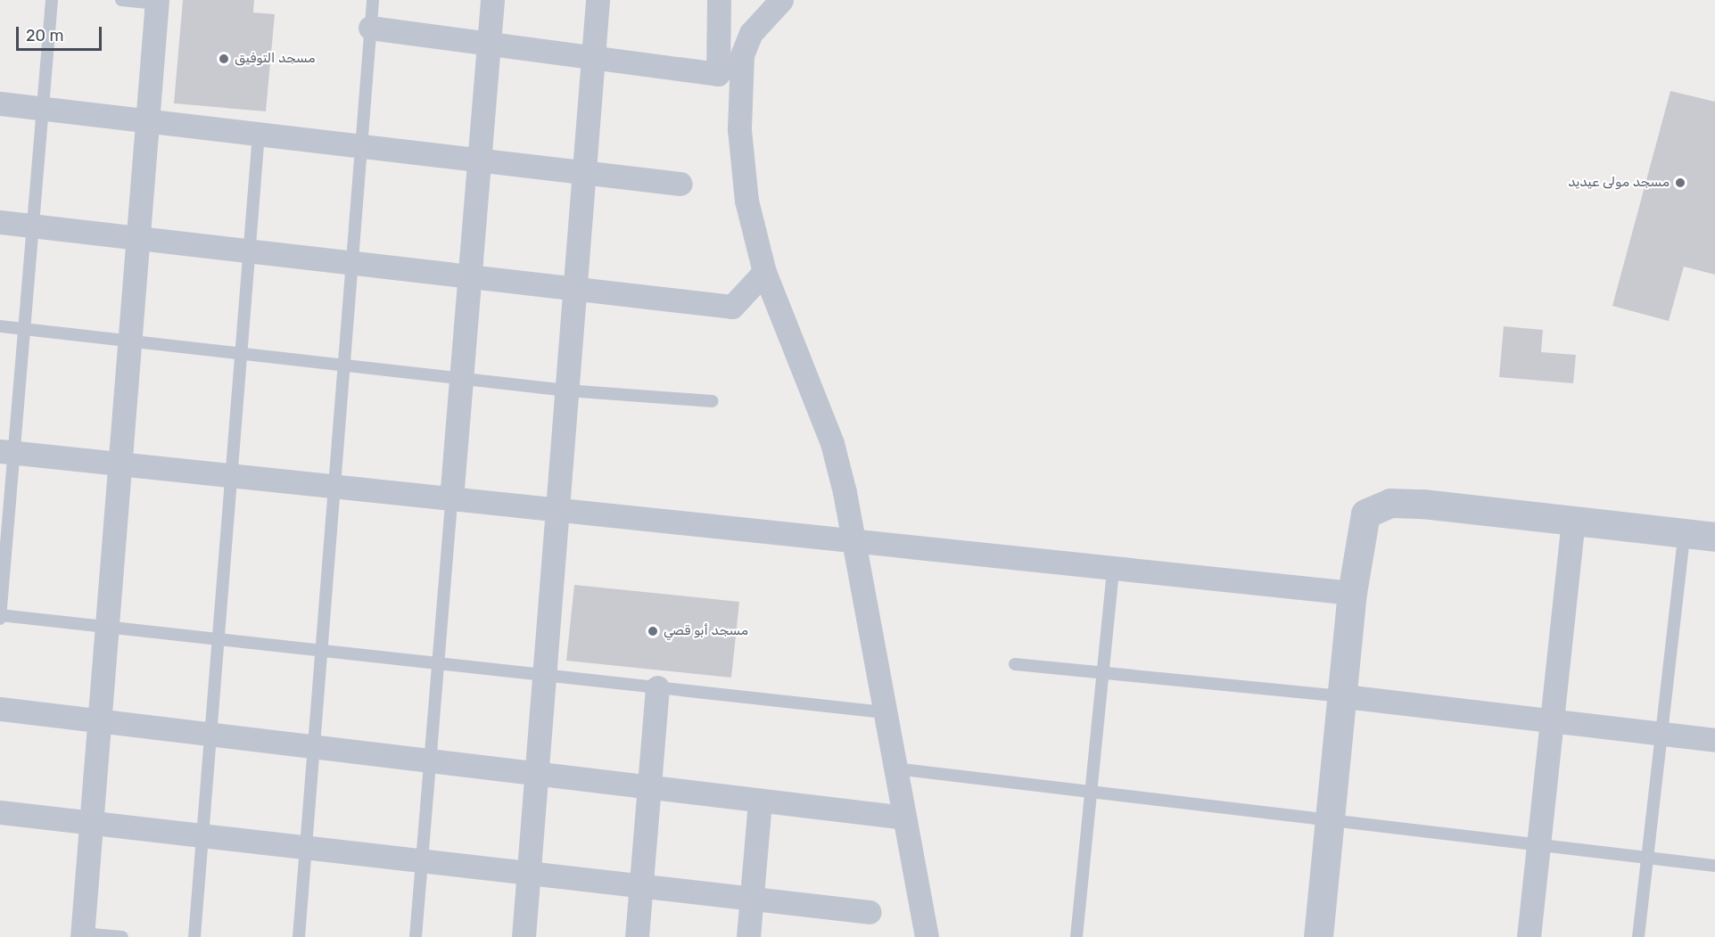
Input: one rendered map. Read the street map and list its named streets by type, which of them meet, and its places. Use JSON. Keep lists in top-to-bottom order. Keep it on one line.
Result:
{"places":["مسجد التوفيق","مسجد مولى عيديد","مسجد أبو قصي"],"scale_bar":"20 m"}
